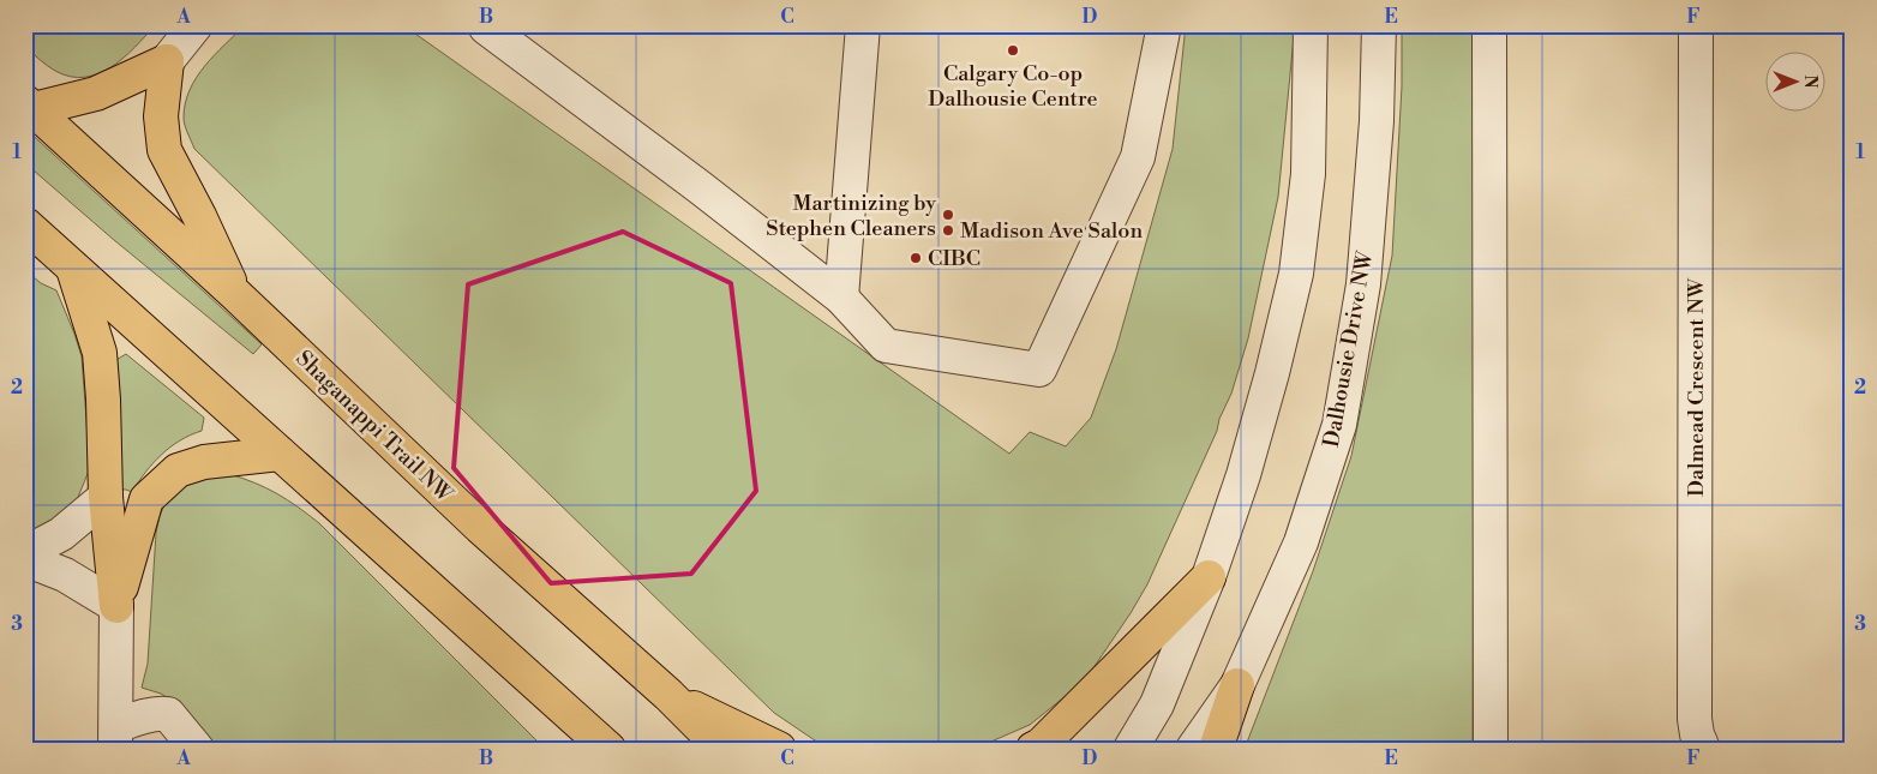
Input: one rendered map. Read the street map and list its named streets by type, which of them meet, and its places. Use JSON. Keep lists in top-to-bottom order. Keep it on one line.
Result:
{"streets":{"main road":["Shaganappi Trail NW"],"street":["Dalhousie Drive NW","Dalmead Crescent NW"]},"places":["Calgary Co-op Dalhousie Centre","Martinizing by Stephen Cleaners","Madison Ave Salon","CIBC"],"north":"right","grid":{"columns":["A","B","C","D","E","F"],"rows":["1","2","3"]}}
